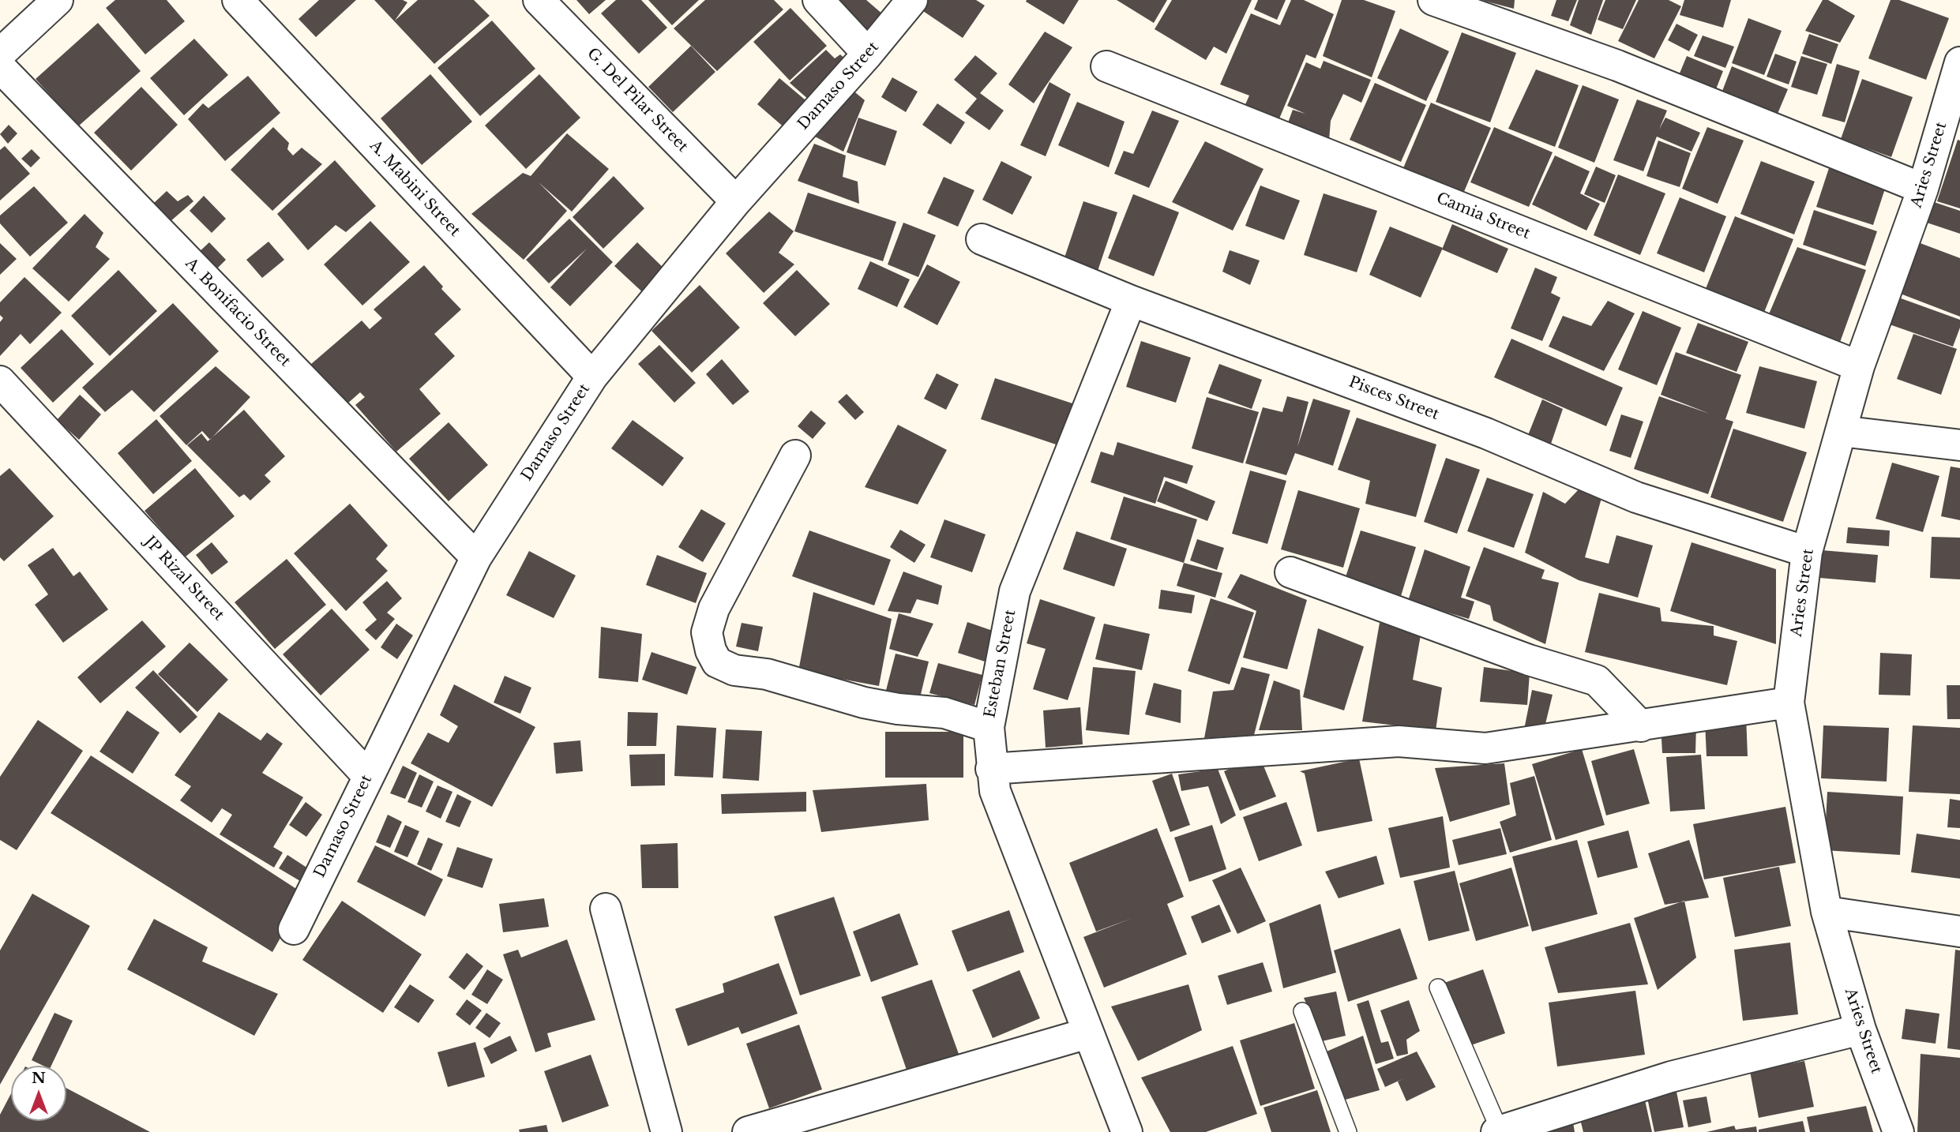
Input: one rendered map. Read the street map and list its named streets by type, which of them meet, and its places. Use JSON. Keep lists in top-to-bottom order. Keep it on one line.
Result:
{"streets":{"street":["Damaso Street","G. Del Pilar Street","Aries Street","A. Mabini Street","Camia Street","A. Bonifacio Street","Pisces Street","JP Rizal Street","Esteban Street"]},"crossings":[["Damaso Street","G. Del Pilar Street"],["Damaso Street","A. Mabini Street"],["Damaso Street","A. Bonifacio Street"],["Damaso Street","JP Rizal Street"],["Aries Street","Camia Street"],["Aries Street","Pisces Street"],["Pisces Street","Esteban Street"]],"north":"top"}
